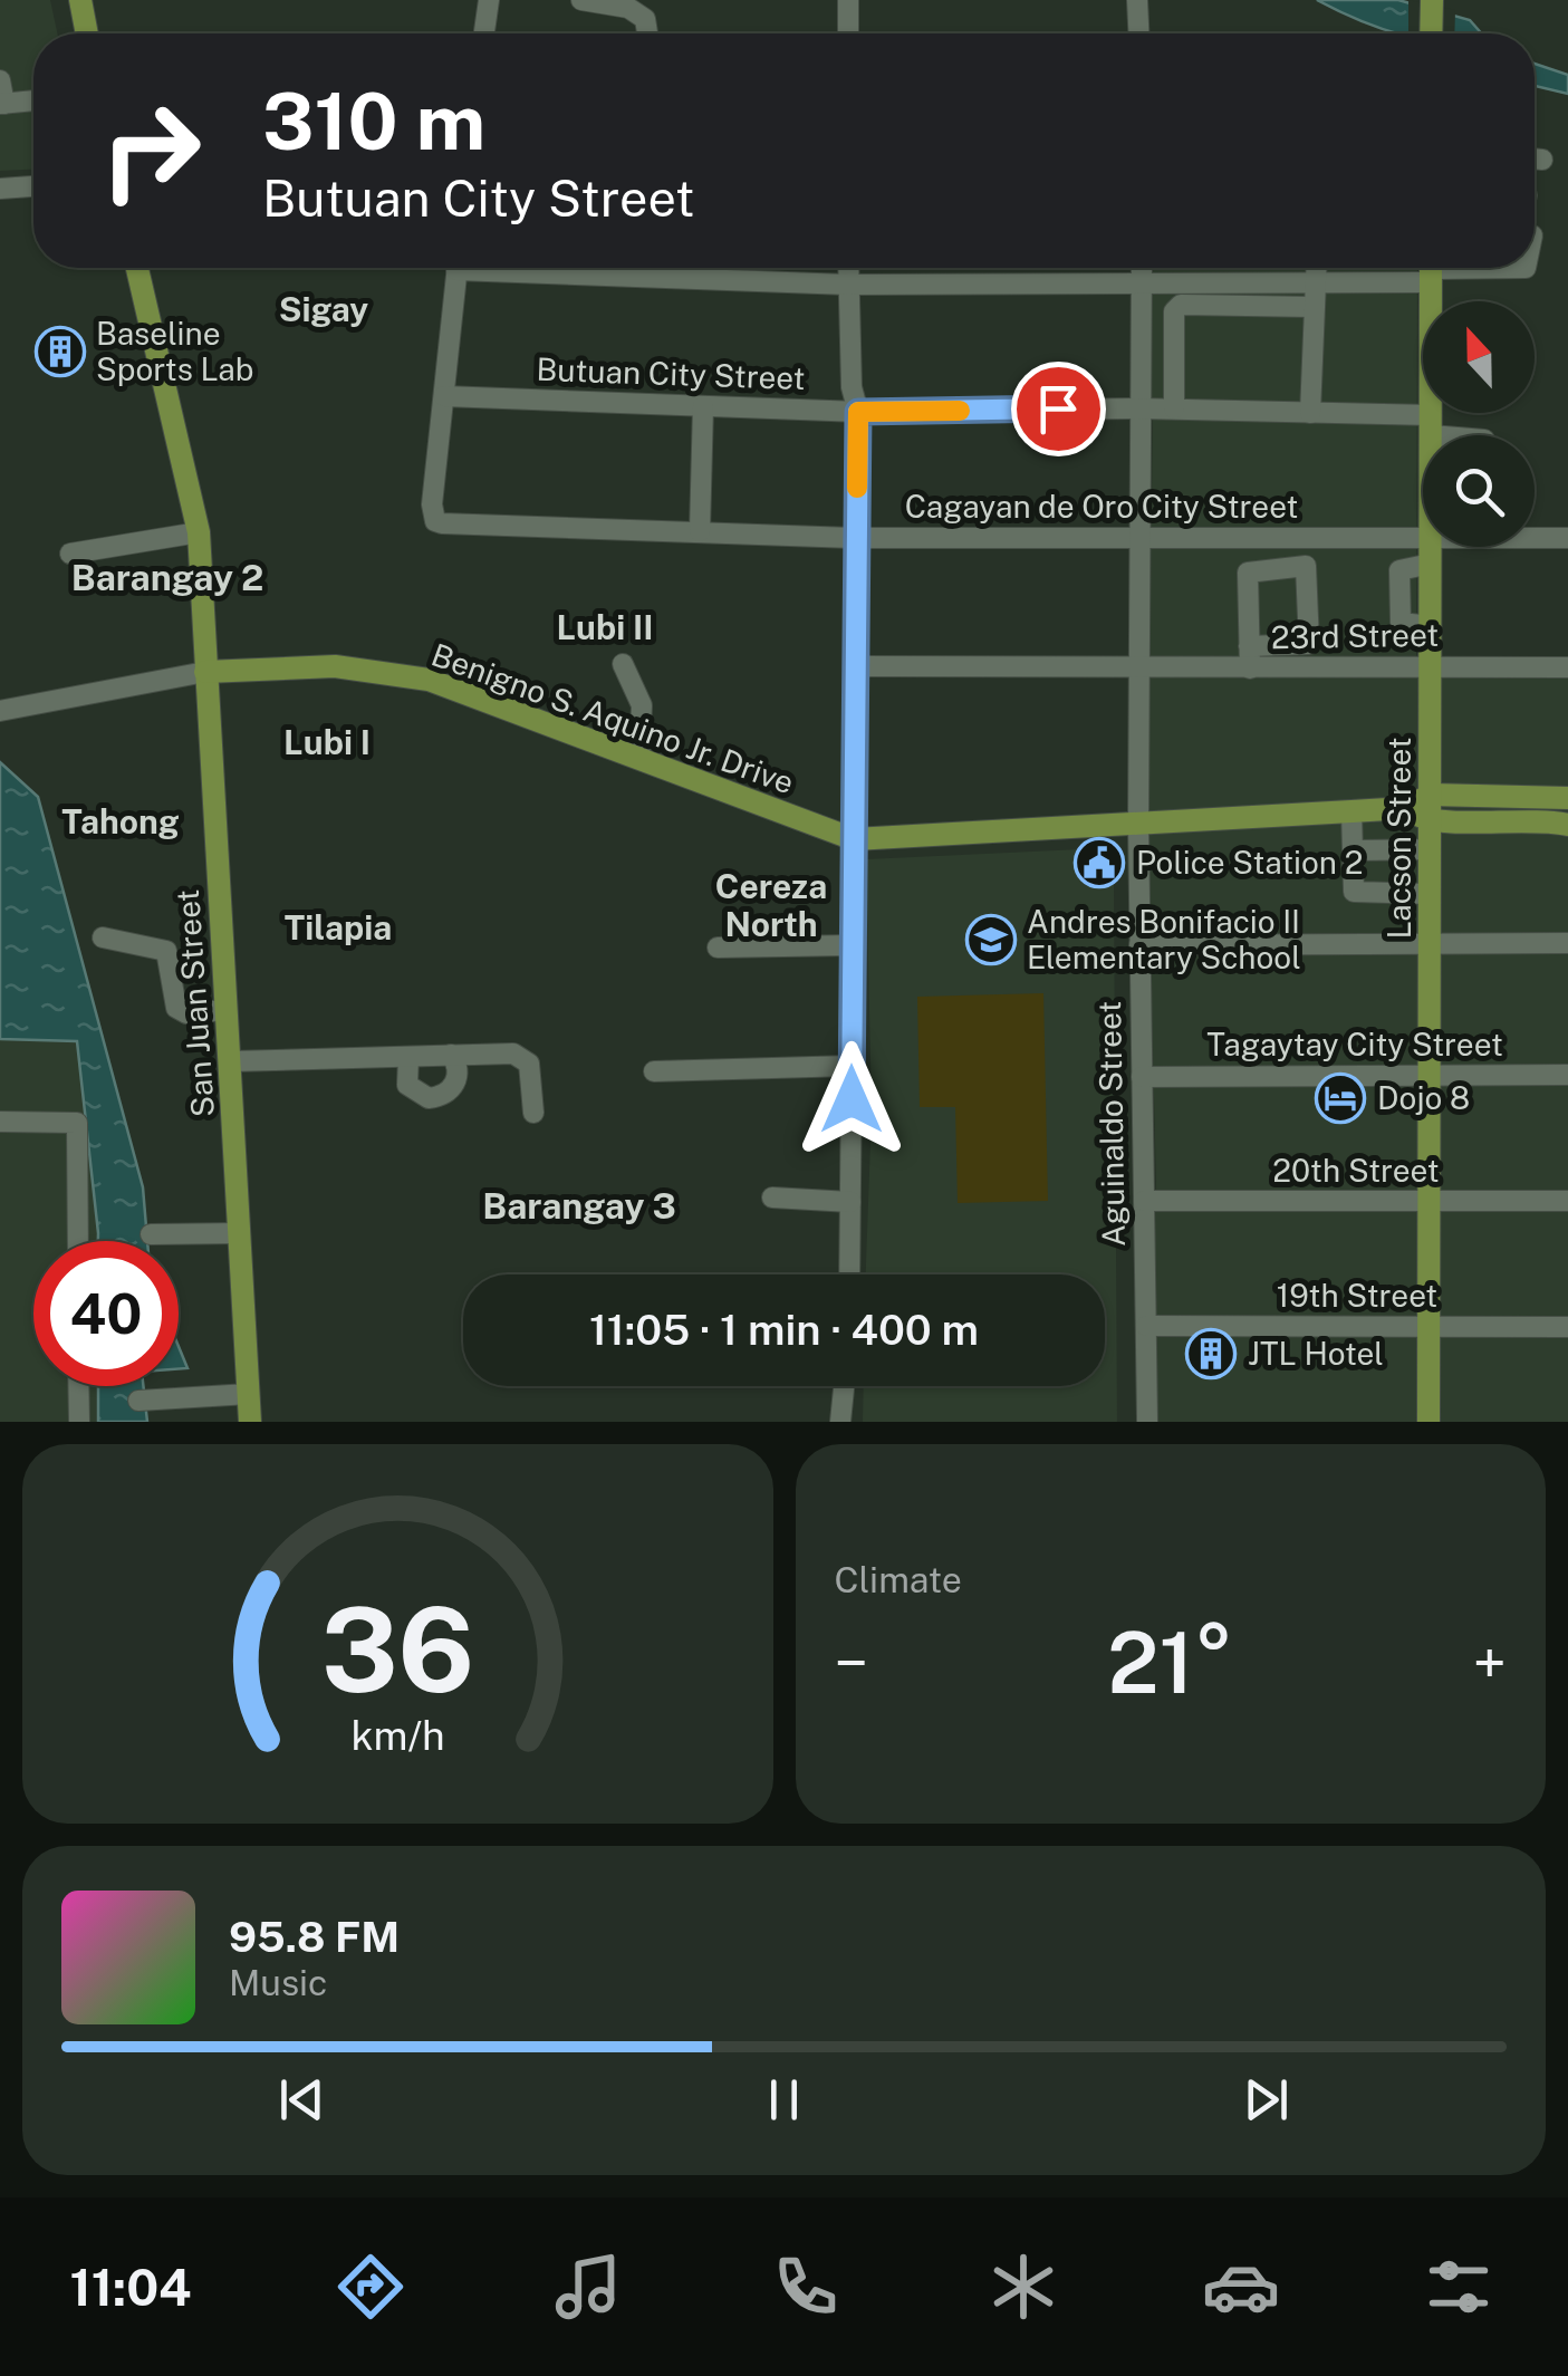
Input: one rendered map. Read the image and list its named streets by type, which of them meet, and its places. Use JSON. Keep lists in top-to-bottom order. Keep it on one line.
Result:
{"streets":{"main road":["Benigno S. Aquino Jr. Drive","Lacson Street","San Juan Street"],"street":["Butuan City Street","Cagayan de Oro City Street","23rd Street","Tagaytay City Street","Aguinaldo Street","20th Street","19th Street"]},"crossings":[["Butuan City Street","Cagayan de Oro City Street"],["Butuan City Street","Lacson Street"],["Butuan City Street","Aguinaldo Street"],["Cagayan de Oro City Street","Aguinaldo Street"],["23rd Street","Lacson Street"],["23rd Street","Aguinaldo Street"],["Benigno S. Aquino Jr. Drive","Lacson Street"],["Benigno S. Aquino Jr. Drive","San Juan Street"],["Benigno S. Aquino Jr. Drive","Aguinaldo Street"],["Lacson Street","Tagaytay City Street"],["Lacson Street","20th Street"],["Lacson Street","19th Street"],["Tagaytay City Street","Aguinaldo Street"],["Aguinaldo Street","20th Street"],["Aguinaldo Street","19th Street"]],"districts":["Sigay","Barangay 2","Lubi II","Lubi I","Tahong","Cereza North","Tilapia","Barangay 3"],"places":{"building":["Baseline Sports Lab","JTL Hotel"],"public building":["Police Station 2"],"school or university":["Andres Bonifacio II Elementary School"],"hotel":["Dojo 8"]},"north":"top","page":{"turn":["310 m","Butuan City Street"],"limit":"40","trip":"11:05 · 1 min · 400 m","tile":"Climate","heat":["−","21°","+"],"song":["95.8 FM","Music"],"tabs":"11:04","gauge":["36","km/h"]}}
